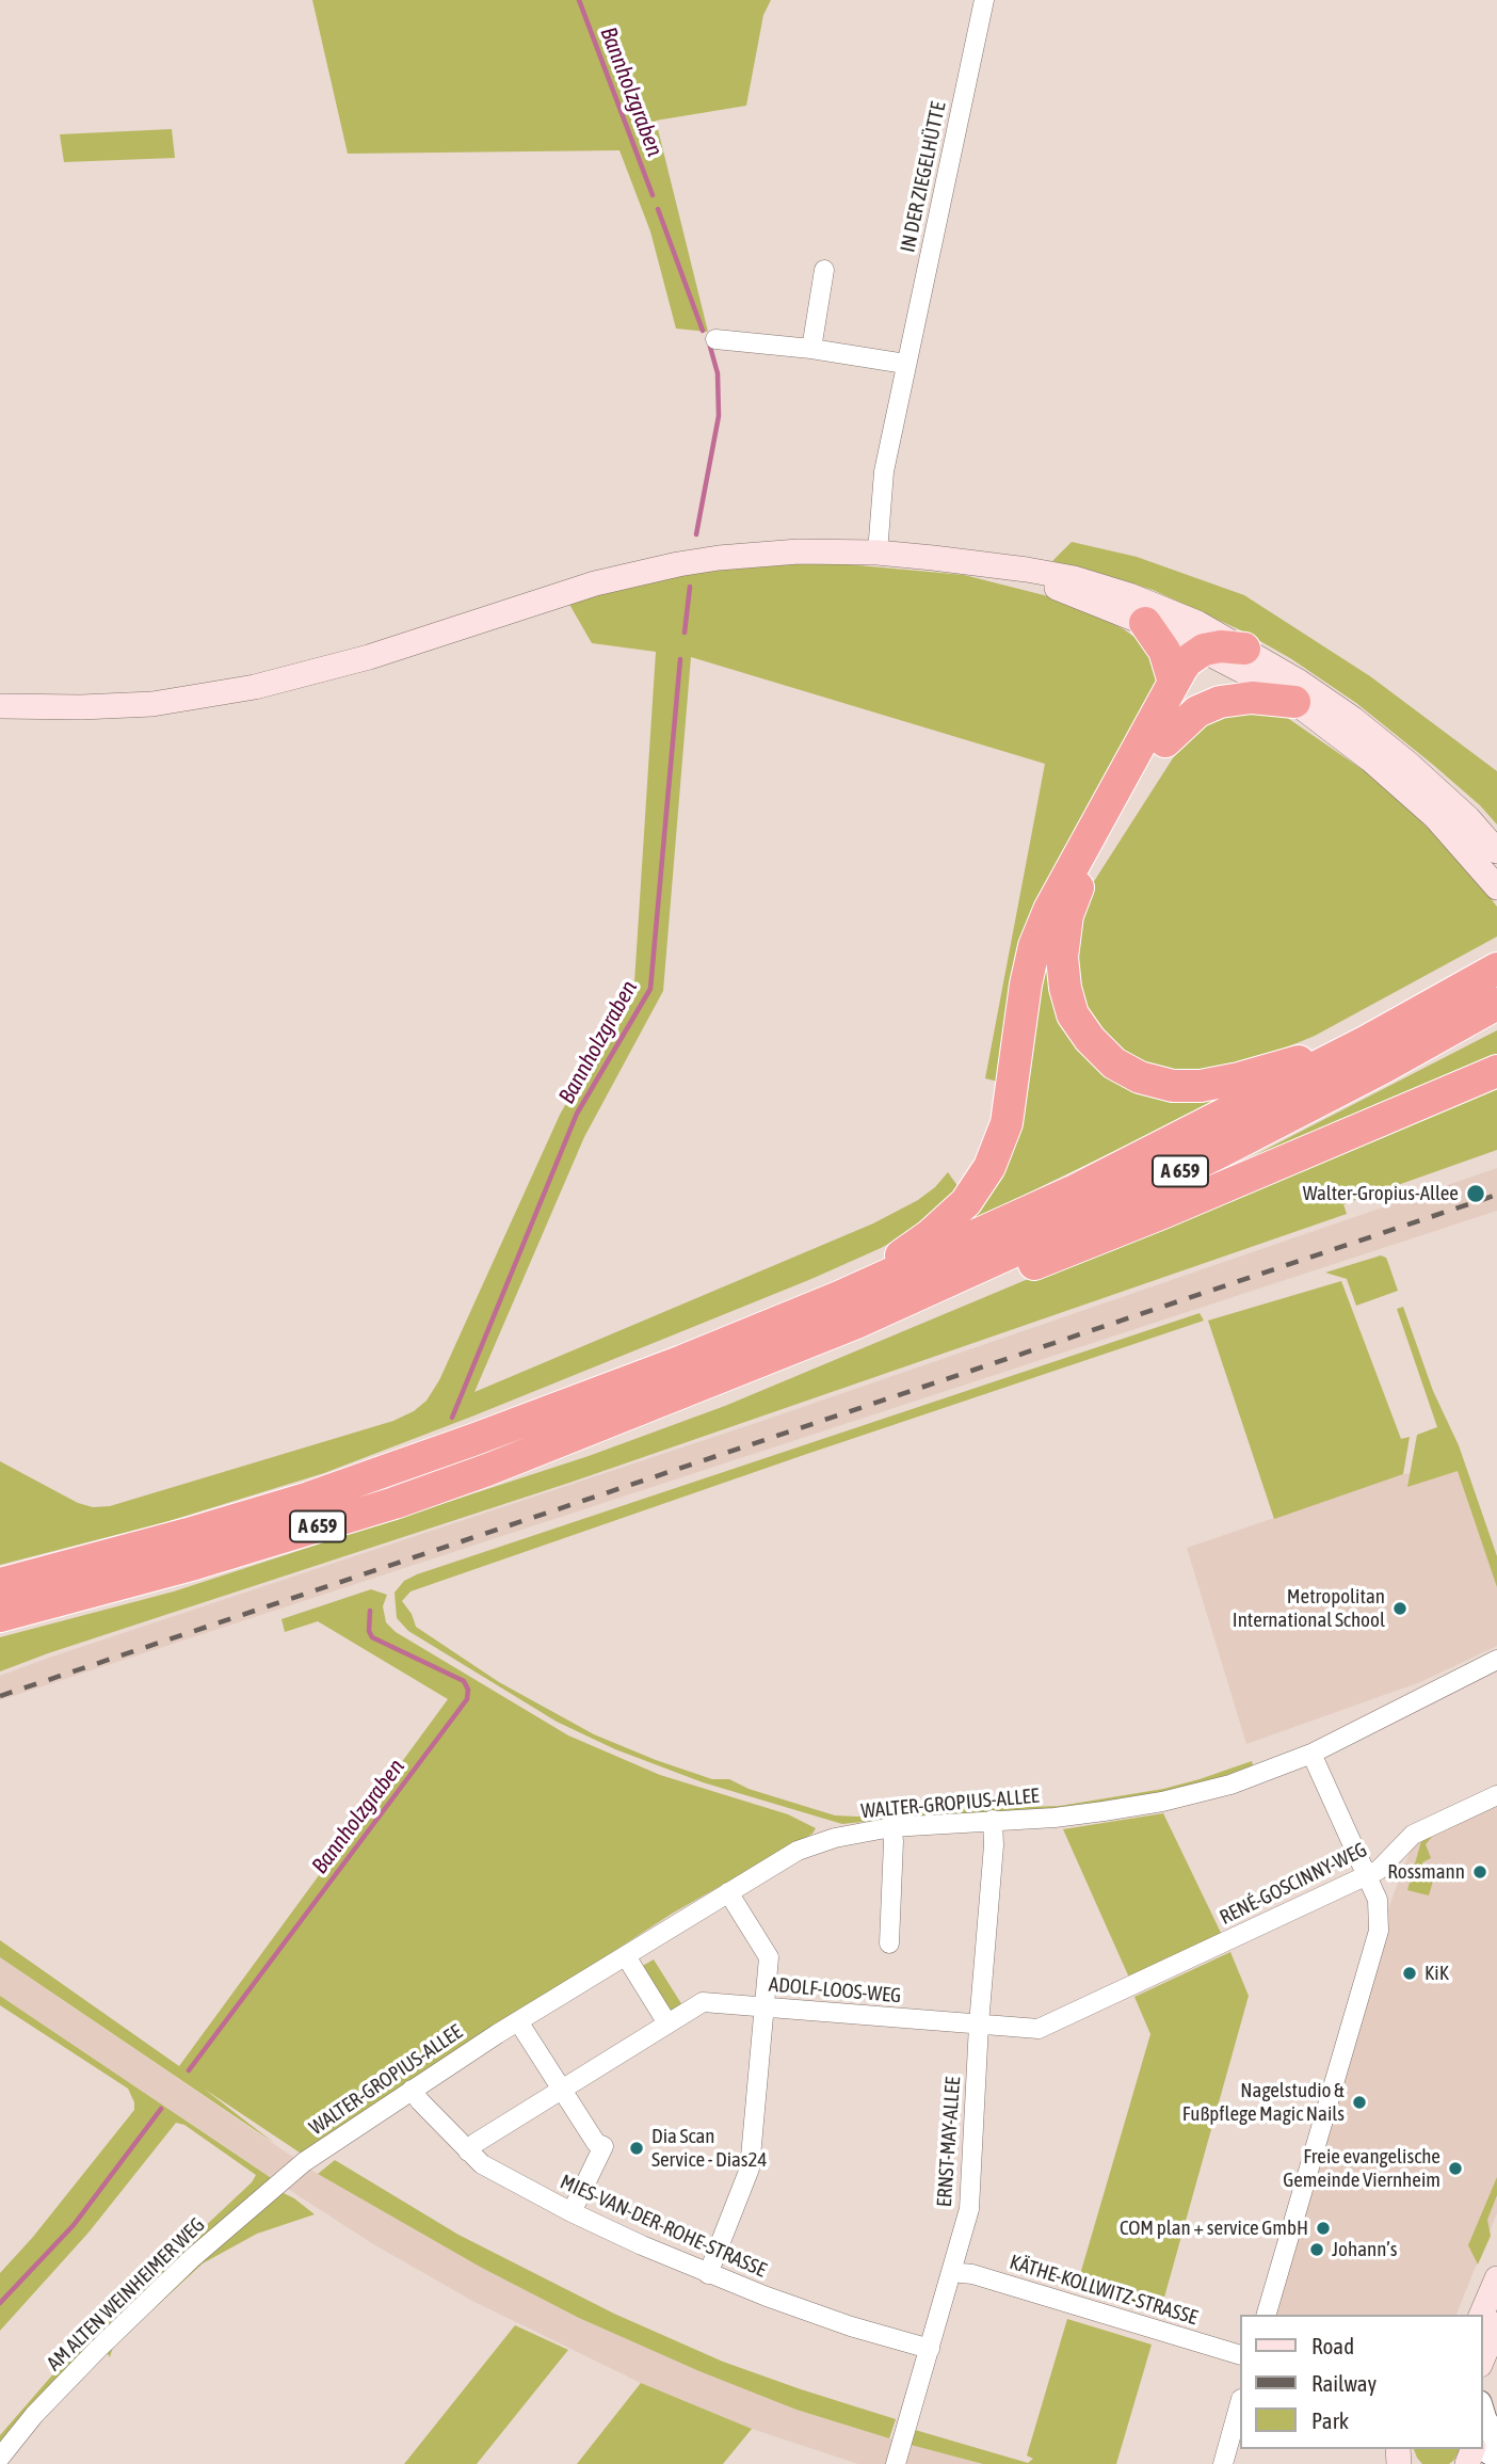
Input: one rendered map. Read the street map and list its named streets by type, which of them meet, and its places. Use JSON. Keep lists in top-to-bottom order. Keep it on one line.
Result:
{"streets":{"highway":["A 659"],"street":["IN DER ZIEGELHÜTTE","WALTER-GROPIUS-ALLEE","RENÉ-GOSCINNY-WEG","ADOLF-LOOS-WEG","ERNST-MAY-ALLEE","MIES-VAN-DER-ROHE-STRASSE","KÄTHE-KOLLWITZ-STRASSE","AM ALTEN WEINHEIMER WEG"]},"crossings":[["WALTER-GROPIUS-ALLEE","ERNST-MAY-ALLEE"],["WALTER-GROPIUS-ALLEE","MIES-VAN-DER-ROHE-STRASSE"],["WALTER-GROPIUS-ALLEE","AM ALTEN WEINHEIMER WEG"],["RENÉ-GOSCINNY-WEG","ADOLF-LOOS-WEG"],["ADOLF-LOOS-WEG","ERNST-MAY-ALLEE"],["ADOLF-LOOS-WEG","MIES-VAN-DER-ROHE-STRASSE"],["ERNST-MAY-ALLEE","MIES-VAN-DER-ROHE-STRASSE"],["ERNST-MAY-ALLEE","KÄTHE-KOLLWITZ-STRASSE"]],"water":["Bannholzgraben"],"places":["Walter-Gropius-Allee","Metropolitan International School","Rossmann","KiK","Nagelstudio & Fußpflege Magic Nails","Dia Scan Service - Dias24","Freie evangelische Gemeinde Viernheim","COM plan + service GmbH","Johann’s"],"legend":["Road","Railway","Park"]}
